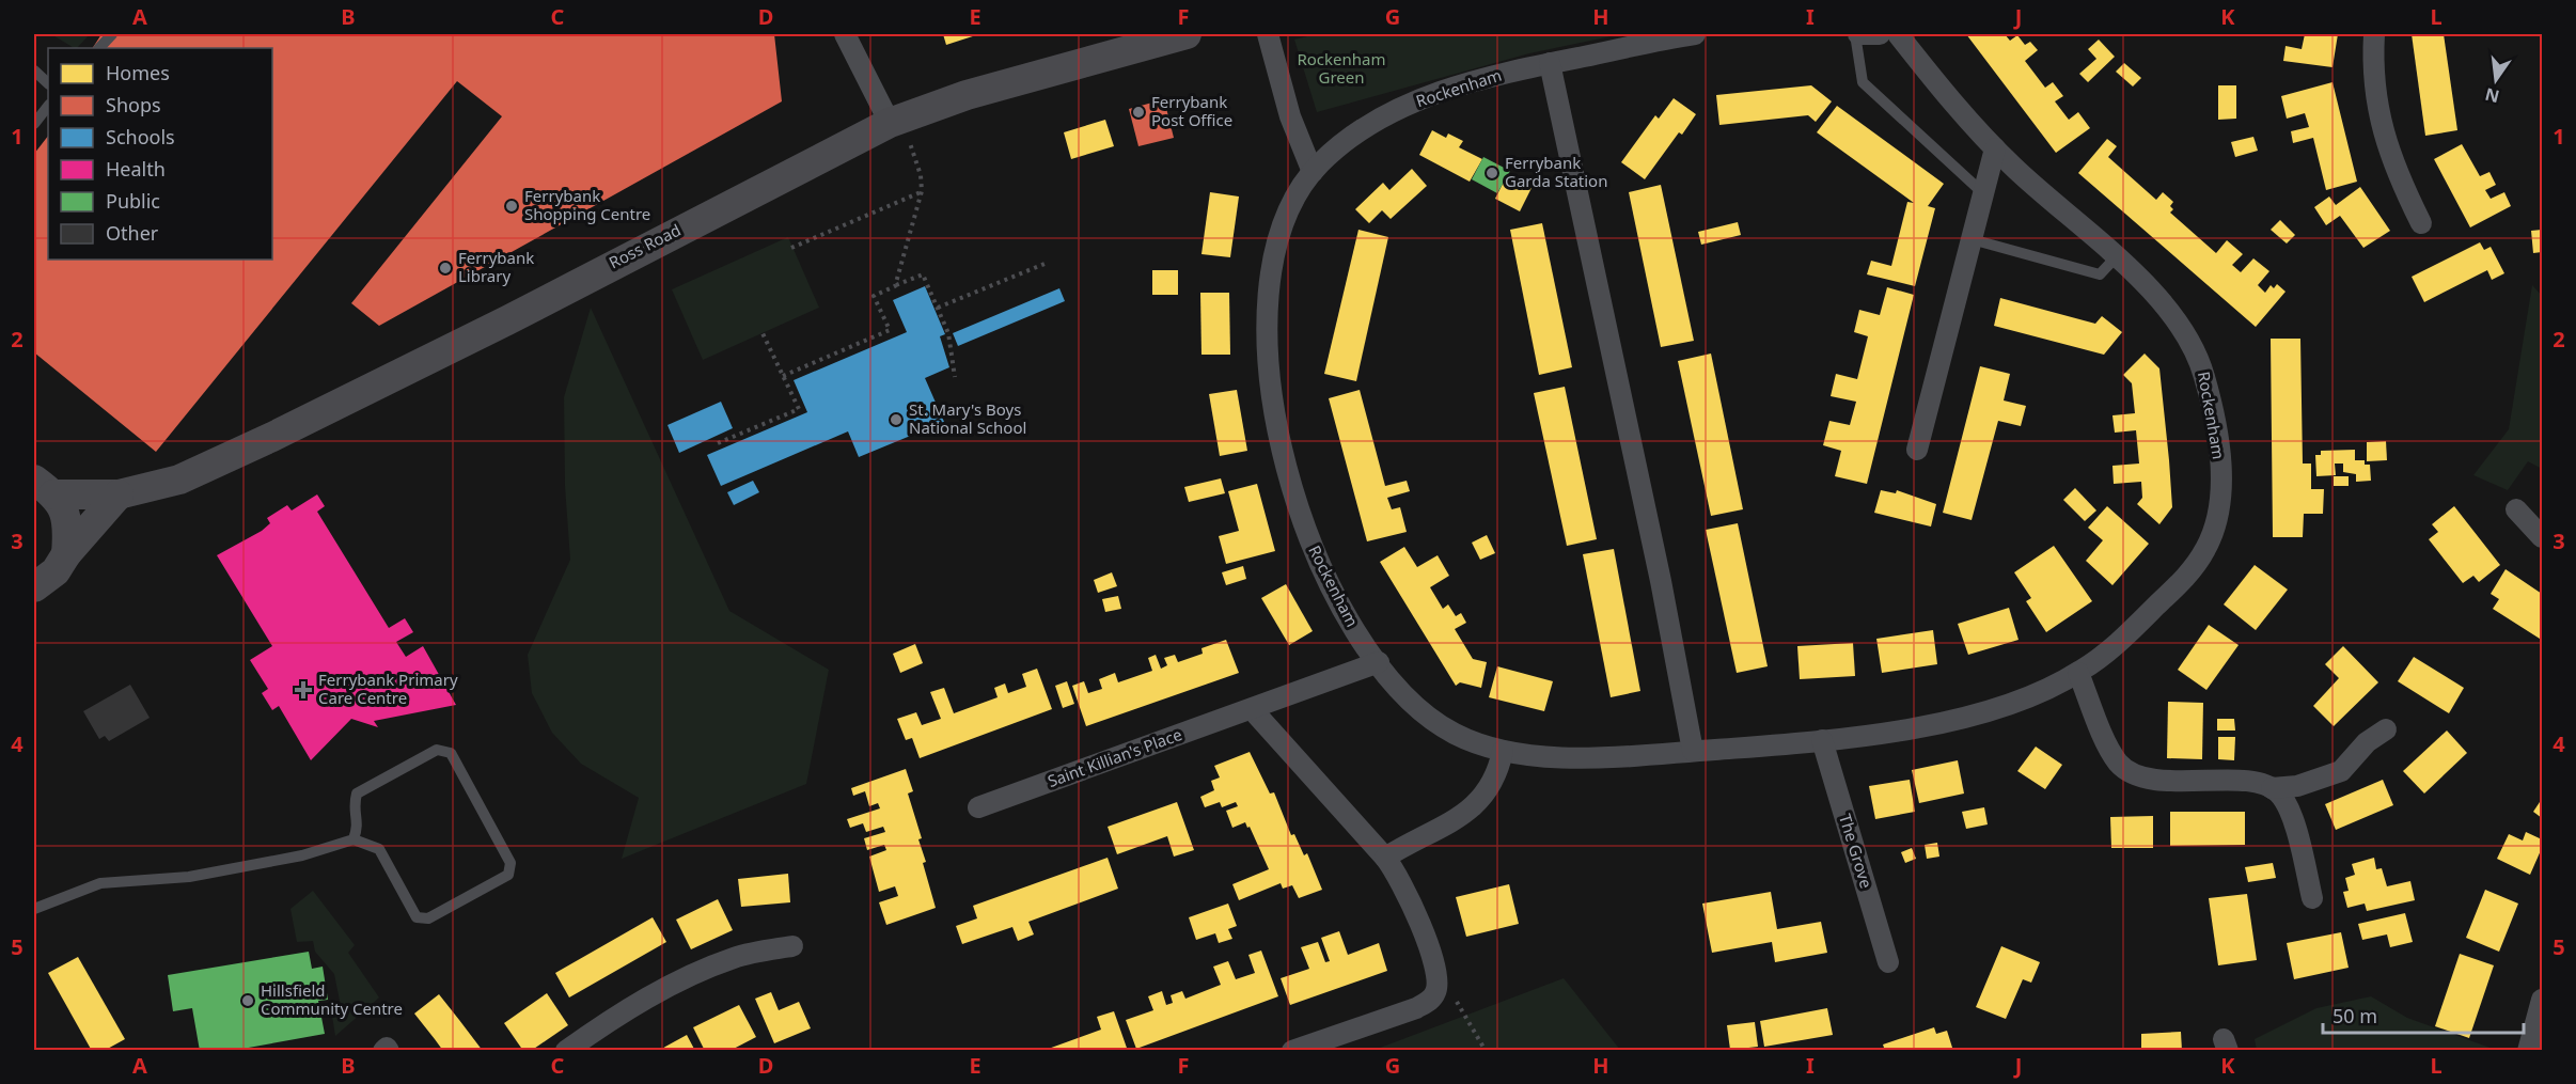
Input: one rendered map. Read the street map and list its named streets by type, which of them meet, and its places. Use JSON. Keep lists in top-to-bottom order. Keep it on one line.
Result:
{"streets":{"main road":["Ross Road"],"street":["Rockenham","Saint Killian's Place","The Grove"]},"crossings":[["Rockenham","Saint Killian's Place"],["Rockenham","The Grove"]],"parks":["Rockenham Green"],"places":{"other":["Ferrybank Post Office","Ferrybank Garda Station","Ferrybank Shopping Centre","Ferrybank Library","St. Mary's Boys National School","Hillsfield Community Centre"],"health":["Ferrybank Primary Care Centre"]},"legend":["Homes","Shops","Schools","Health","Public","Other"],"scale_bar":"50 m","north":"bottom","grid":{"columns":["A","B","C","D","E","F","G","H","I","J","K","L"],"rows":["1","2","3","4","5"]}}
